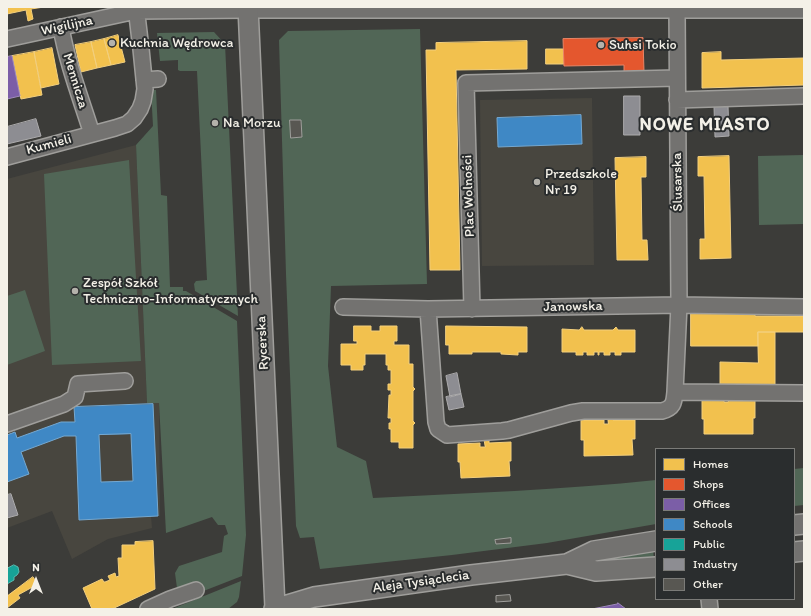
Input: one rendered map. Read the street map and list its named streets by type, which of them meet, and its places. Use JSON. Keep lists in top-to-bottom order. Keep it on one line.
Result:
{"streets":{"main road":["Rycerska","Aleja Tysiąclecia"],"street":["Wigilijna","Mennicza","Kumieli","Ślusarska","Plac Wolności","Janowska"]},"crossings":[["Wigilijna","Mennicza"],["Wigilijna","Kumieli"],["Wigilijna","Ślusarska"],["Wigilijna","Rycerska"],["Mennicza","Kumieli"],["Ślusarska","Plac Wolności"],["Ślusarska","Janowska"],["Plac Wolności","Janowska"],["Rycerska","Aleja Tysiąclecia"]],"districts":["NOWE MIASTO"],"places":["Kuchnia Wędrowca","Suhsi Tokio","Na Morzu","Przedszkole Nr 19","Zespół Szkół Techniczno-Informatycznych"],"legend":["Homes","Shops","Offices","Schools","Public","Industry","Other"],"north":"top"}
